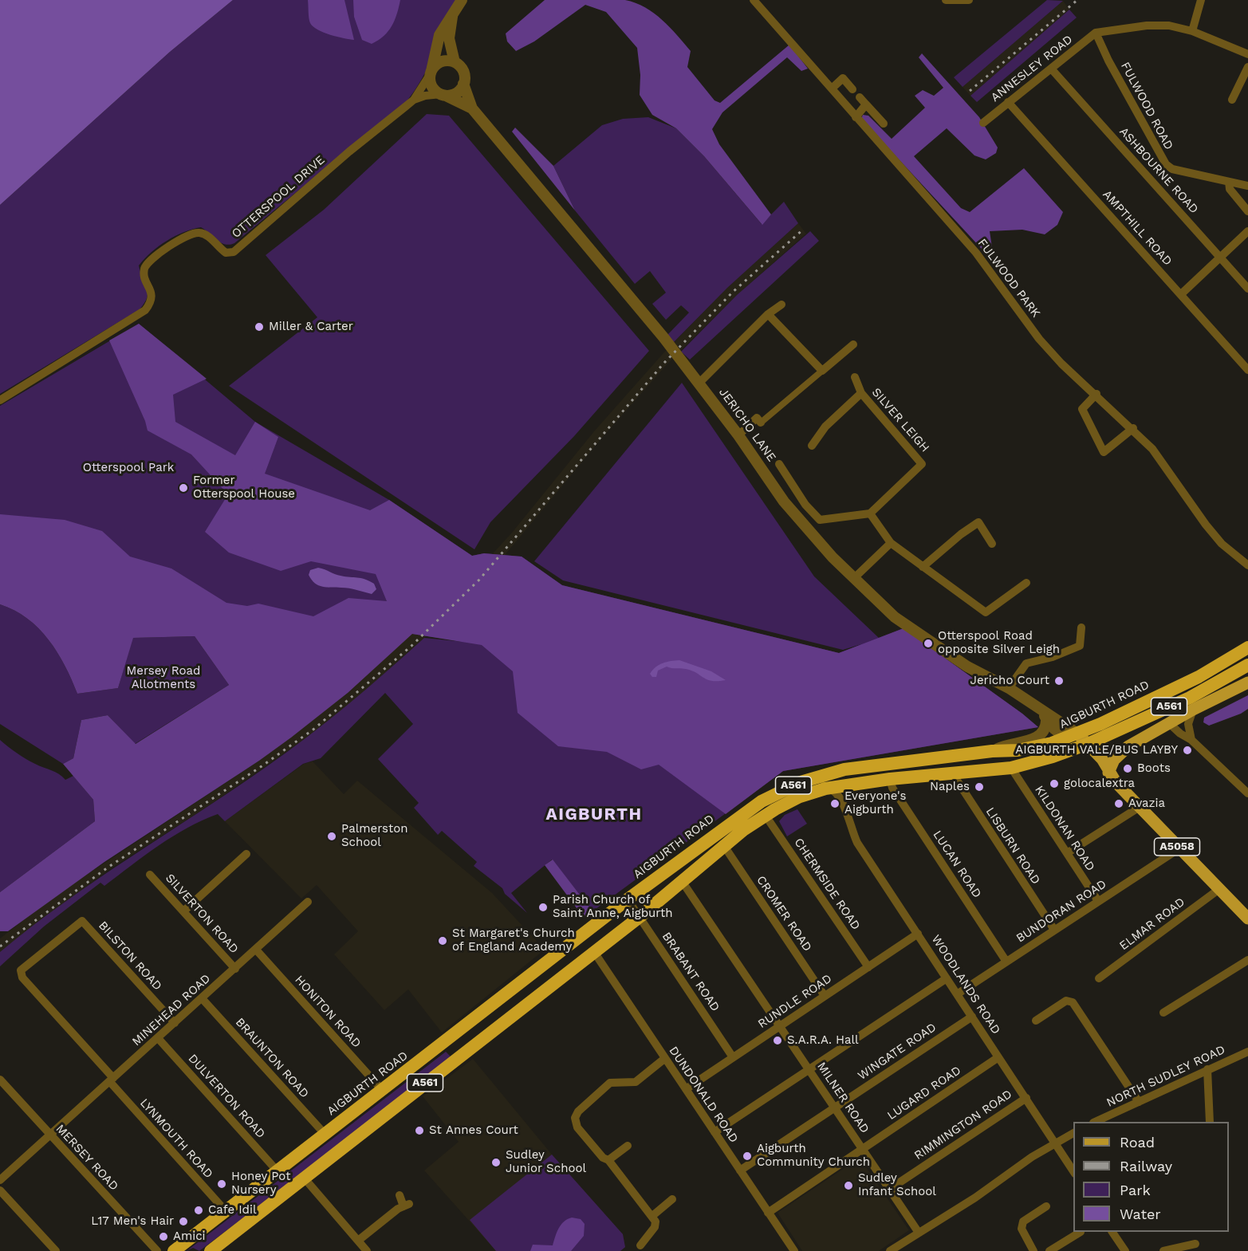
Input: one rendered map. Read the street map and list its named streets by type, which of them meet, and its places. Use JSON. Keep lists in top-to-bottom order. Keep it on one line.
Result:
{"streets":{"highway":["AIGBURTH ROAD","A561"],"main road":["A5058"],"street":["ANNESLEY ROAD","FULWOOD ROAD","ASHBOURNE ROAD","OTTERSPOOL DRIVE","AMPTHILL ROAD","FULWOOD PARK","SILVER LEIGH","JERICHO LANE","KILDONAN ROAD","LISBURN ROAD","LUCAN ROAD","CHERMSIDE ROAD","BUNDORAN ROAD","SILVERTON ROAD","CROMER ROAD","ELMAR ROAD","BILSTON ROAD","BRABANT ROAD","WOODLANDS ROAD","RUNDLE ROAD","MINEHEAD ROAD","HONITON ROAD","WINGATE ROAD","BRAUNTON ROAD","NORTH SUDLEY ROAD","LUGARD ROAD","DUNDONALD ROAD","DULVERTON ROAD","MILNER ROAD","RIMMINGTON ROAD","LYNMOUTH ROAD","MERSEY ROAD"]},"crossings":[["ANNESLEY ROAD","FULWOOD ROAD"],["ANNESLEY ROAD","ASHBOURNE ROAD"],["ANNESLEY ROAD","AMPTHILL ROAD"],["OTTERSPOOL DRIVE","JERICHO LANE"],["JERICHO LANE","AIGBURTH ROAD"],["JERICHO LANE","A5058"],["AIGBURTH ROAD","KILDONAN ROAD"],["AIGBURTH ROAD","LISBURN ROAD"],["AIGBURTH ROAD","A5058"],["AIGBURTH ROAD","LUCAN ROAD"],["AIGBURTH ROAD","CHERMSIDE ROAD"],["AIGBURTH ROAD","CROMER ROAD"],["AIGBURTH ROAD","BRABANT ROAD"],["AIGBURTH ROAD","HONITON ROAD"],["AIGBURTH ROAD","BRAUNTON ROAD"],["AIGBURTH ROAD","DUNDONALD ROAD"],["AIGBURTH ROAD","DULVERTON ROAD"],["AIGBURTH ROAD","MILNER ROAD"],["AIGBURTH ROAD","LYNMOUTH ROAD"],["KILDONAN ROAD","BUNDORAN ROAD"],["LISBURN ROAD","BUNDORAN ROAD"],["A5058","BUNDORAN ROAD"],["A5058","ELMAR ROAD"],["LUCAN ROAD","BUNDORAN ROAD"],["CHERMSIDE ROAD","RUNDLE ROAD"],["BUNDORAN ROAD","WOODLANDS ROAD"],["SILVERTON ROAD","MINEHEAD ROAD"],["CROMER ROAD","RUNDLE ROAD"],["BILSTON ROAD","MINEHEAD ROAD"],["BILSTON ROAD","LYNMOUTH ROAD"],["BRABANT ROAD","RUNDLE ROAD"],["WOODLANDS ROAD","RUNDLE ROAD"],["WOODLANDS ROAD","WINGATE ROAD"],["WOODLANDS ROAD","LUGARD ROAD"],["WOODLANDS ROAD","RIMMINGTON ROAD"],["RUNDLE ROAD","DUNDONALD ROAD"],["RUNDLE ROAD","MILNER ROAD"],["MINEHEAD ROAD","HONITON ROAD"],["MINEHEAD ROAD","BRAUNTON ROAD"],["MINEHEAD ROAD","DULVERTON ROAD"],["MINEHEAD ROAD","LYNMOUTH ROAD"],["MINEHEAD ROAD","MERSEY ROAD"],["WINGATE ROAD","DUNDONALD ROAD"],["WINGATE ROAD","MILNER ROAD"],["LUGARD ROAD","DUNDONALD ROAD"],["LUGARD ROAD","MILNER ROAD"],["MILNER ROAD","RIMMINGTON ROAD"]],"districts":["AIGBURTH"],"parks":["Otterspool Park","Mersey Road Allotments"],"places":["Miller & Carter","Former Otterspool House","Otterspool Road opposite Silver Leigh","Jericho Court","AIGBURTH VALE/BUS LAYBY","Boots","golocalextra","Naples","Everyone's Aigburth","Avazia","Palmerston School","Parish Church of Saint Anne, Aigburth","St Margaret's Church of England Academy","S.A.R.A. Hall","St Annes Court","Aigburth Community Church","Sudley Junior School","Honey Pot Nursery","Sudley Infant School","Cafe Idil","L17 Men's Hair","Amici"],"legend":["Road","Railway","Park","Water"]}
